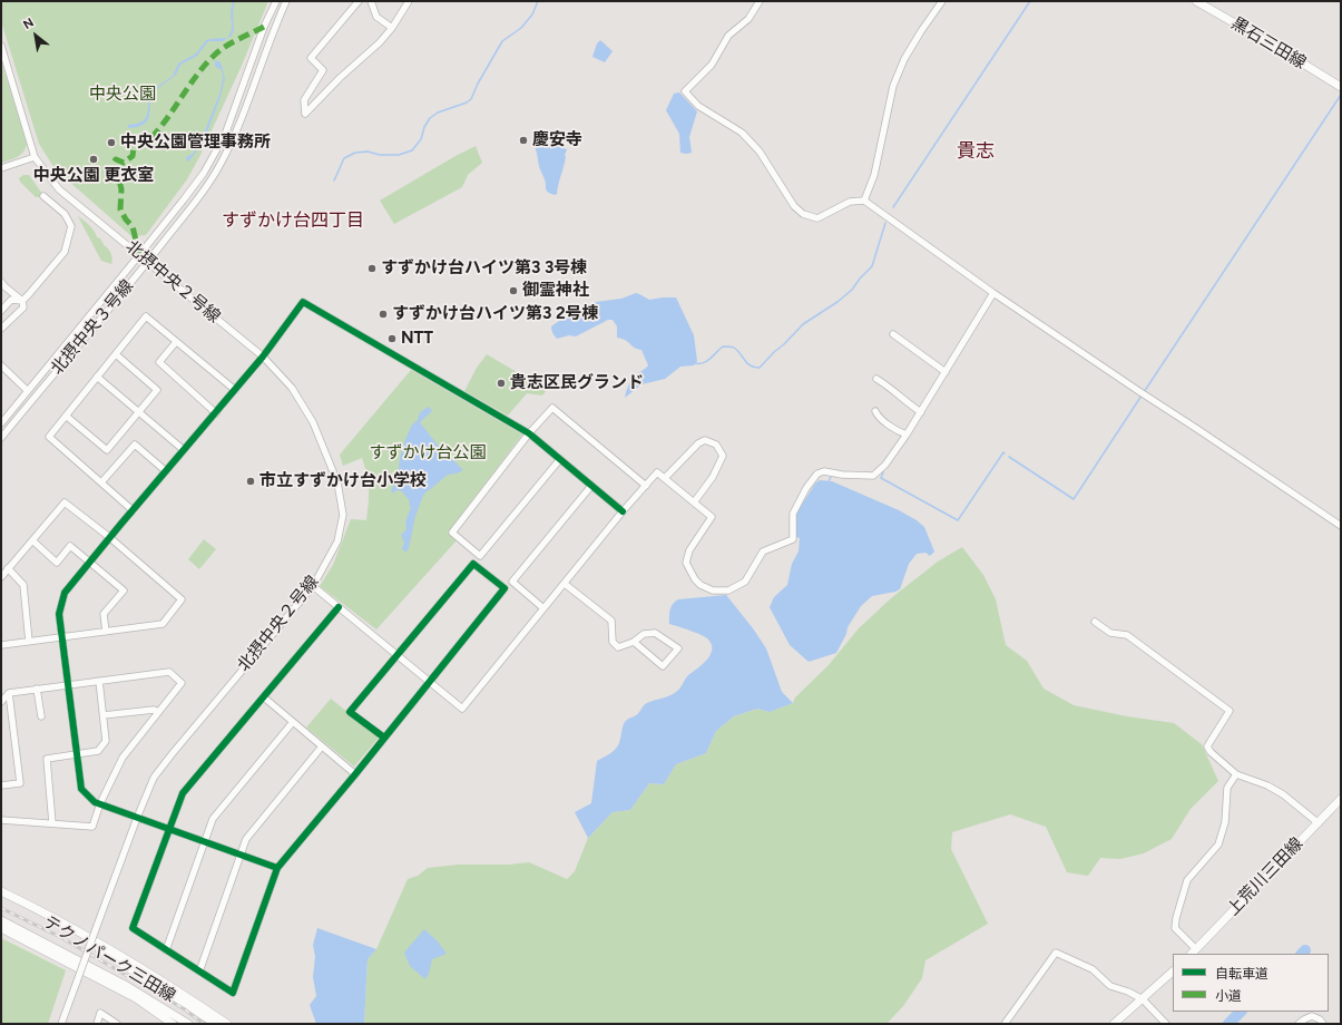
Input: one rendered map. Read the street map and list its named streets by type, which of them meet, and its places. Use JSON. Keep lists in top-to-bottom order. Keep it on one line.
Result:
{"streets":{"main road":["黒石三田線","上荒川三田線","テクノパーク三田線"],"street":["北摂中央２号線","北摂中央３号線"]},"crossings":[["北摂中央２号線","北摂中央３号線"]],"districts":["貴志","すずかけ台四丁目"],"parks":["中央公園","すずかけ台公園"],"places":["慶安寺","中央公園管理事務所","中央公園 更衣室","すずかけ台ハイツ第3 3号棟","御霊神社","すずかけ台ハイツ第3 2号棟","NTT","貴志区民グランド","市立すずかけ台小学校"],"legend":["自転車道","小道"],"north":"top left"}
